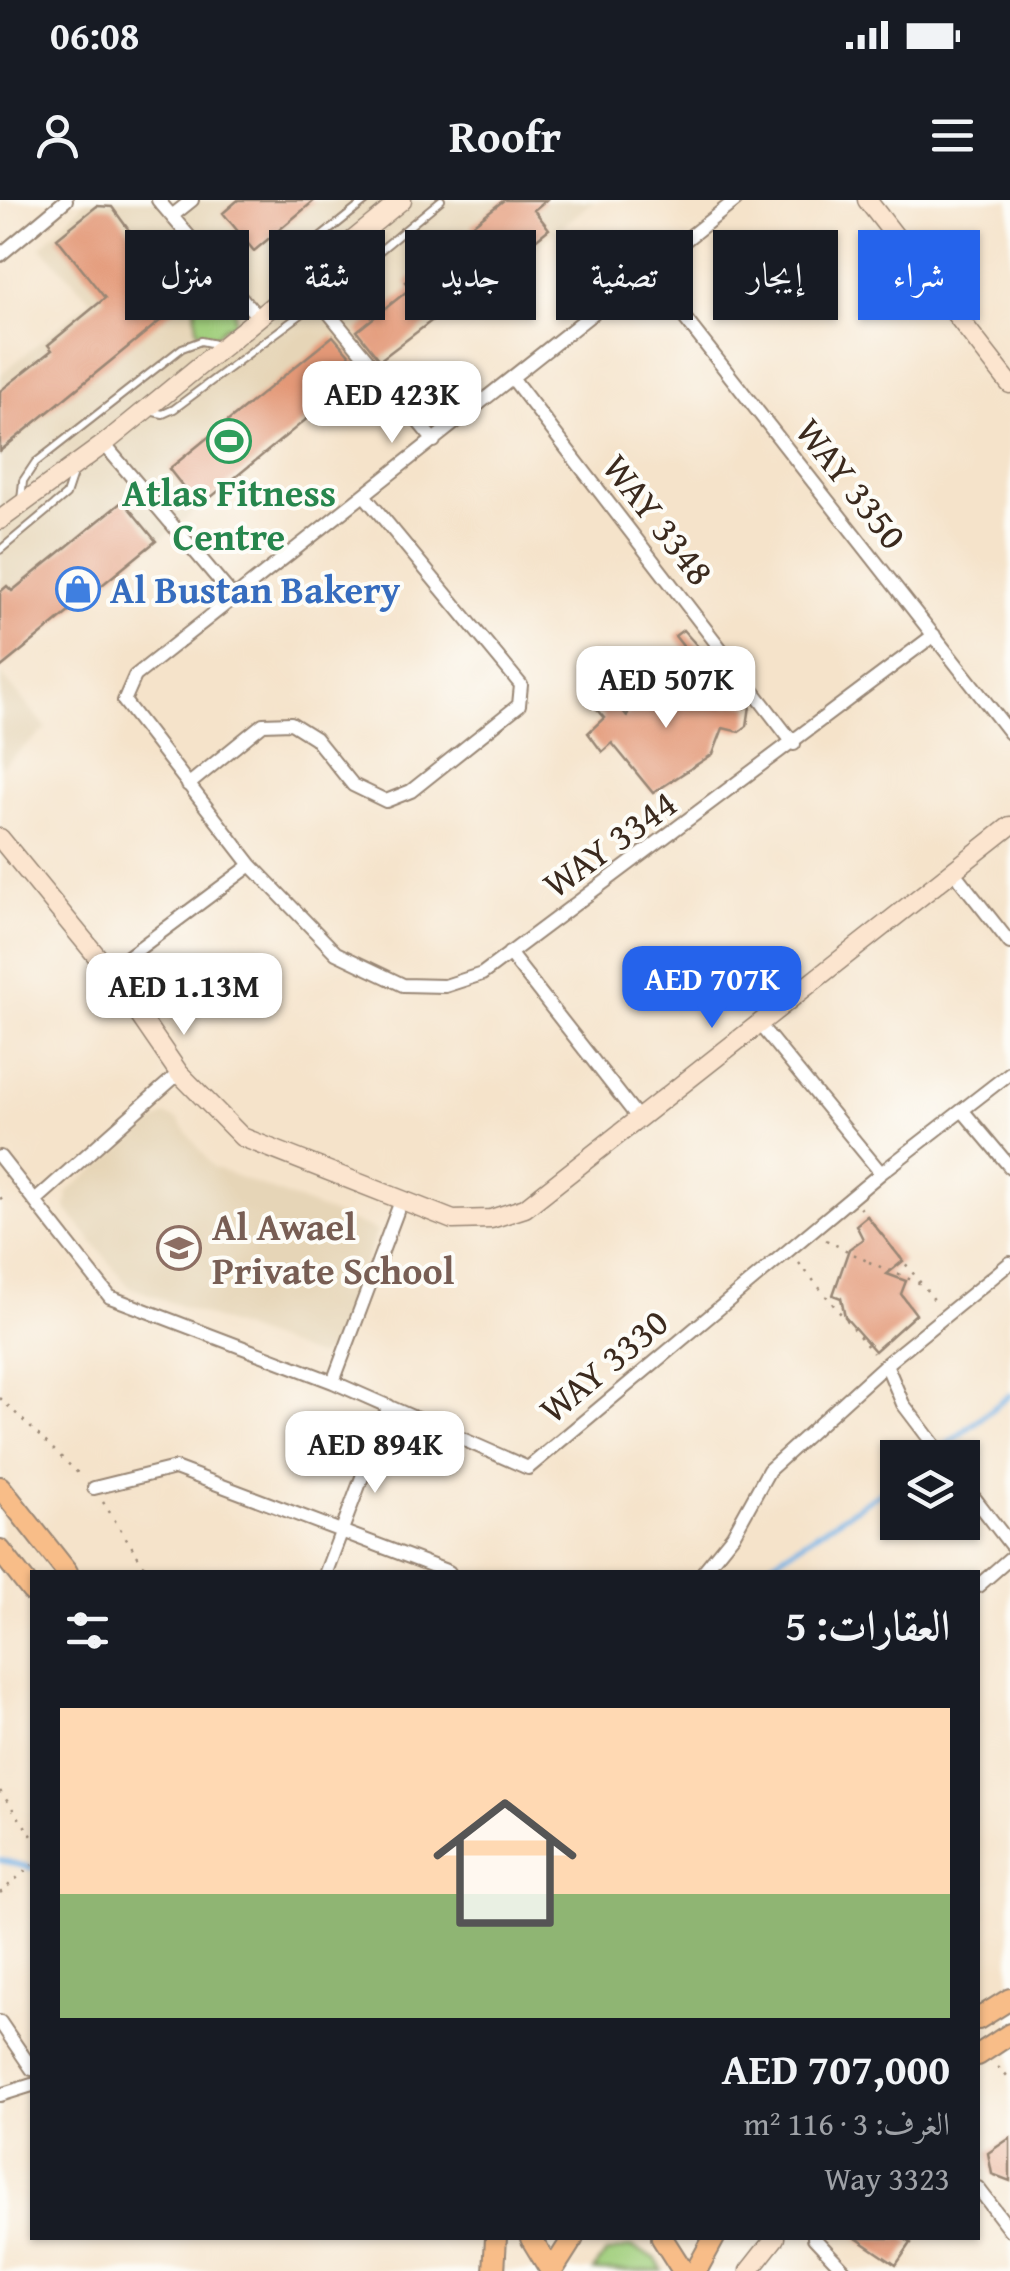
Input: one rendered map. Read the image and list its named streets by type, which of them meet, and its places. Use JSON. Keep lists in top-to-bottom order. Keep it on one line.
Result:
{"streets":{"street":["WAY 3350","WAY 3348","WAY 3344","WAY 3330"]},"crossings":[["WAY 3350","WAY 3344"],["WAY 3348","WAY 3344"]],"places":{"sports":["Atlas Fitness Centre"],"shop":["Al Bustan Bakery"],"school or university":["Al Awael Private School"]},"page":{"status":"06:08","header":"Roofr","chip":["شراء","إيجار","تصفية","جديد","شقة","منزل"],"price":["AED 423K","AED 507K","AED 707K","AED 1.13M","AED 894K"],"heading":"العقارات: 5","list":[{"name":"AED 707,000","note":"الغرف: 3 · 116 m² · Way 3323"}]}}
